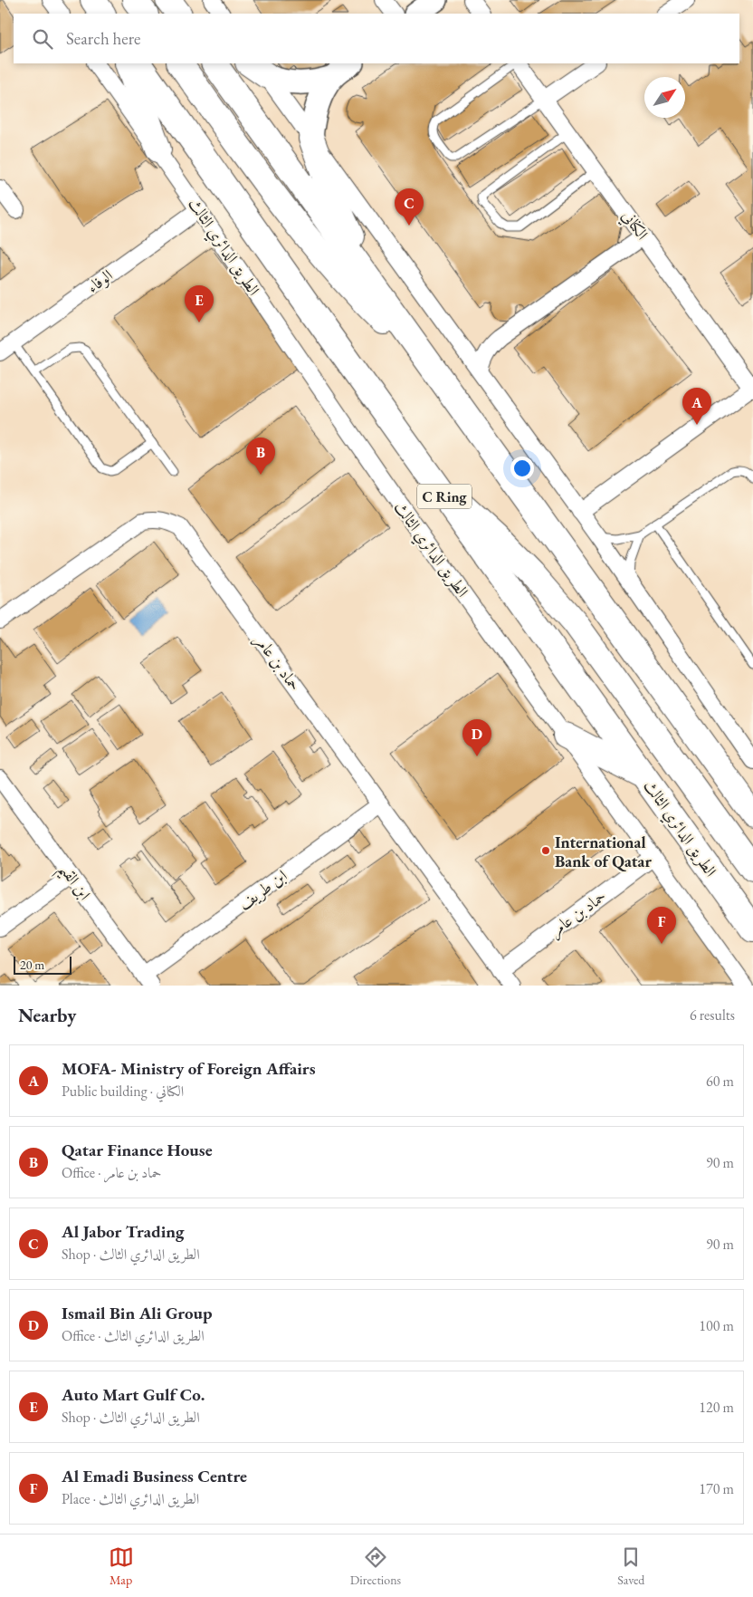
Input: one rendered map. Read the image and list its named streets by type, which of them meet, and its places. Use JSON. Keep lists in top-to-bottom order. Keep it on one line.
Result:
{"streets":{"highway":["الطريق الدائري الثالث","C Ring"],"street":["الكناني","الوفاء","حماد بن عامر","ابن القيم","ابن طريف"]},"crossings":[["الطريق الدائري الثالث","الوفاء"],["الطريق الدائري الثالث","حماد بن عامر"],["حماد بن عامر","ابن طريف"],["ابن القيم","ابن طريف"]],"places":["International Bank of Qatar"],"scale_bar":"20 m","north":"top right","page":{"search":"Search here","pins":["C","E","A","B","D","F"],"scale":"20 m","heading":["Nearby","6 results"],"list":[{"mark":"A","name":"MOFA- Ministry of Foreign Affairs","note":"Public building · الكناني","value":"60 m"},{"mark":"B","name":"Qatar Finance House","note":"Office · حماد بن عامر","value":"90 m"},{"mark":"C","name":"Al Jabor Trading","note":"Shop · الطريق الدائري الثالث","value":"90 m"},{"mark":"D","name":"Ismail Bin Ali Group","note":"Office · الطريق الدائري الثالث","value":"100 m"},{"mark":"E","name":"Auto Mart Gulf Co.","note":"Shop · الطريق الدائري الثالث","value":"120 m"},{"mark":"F","name":"Al Emadi Business Centre","note":"Place · الطريق الدائري الثالث","value":"170 m"}],"nav":["Map","Directions","Saved"]}}
